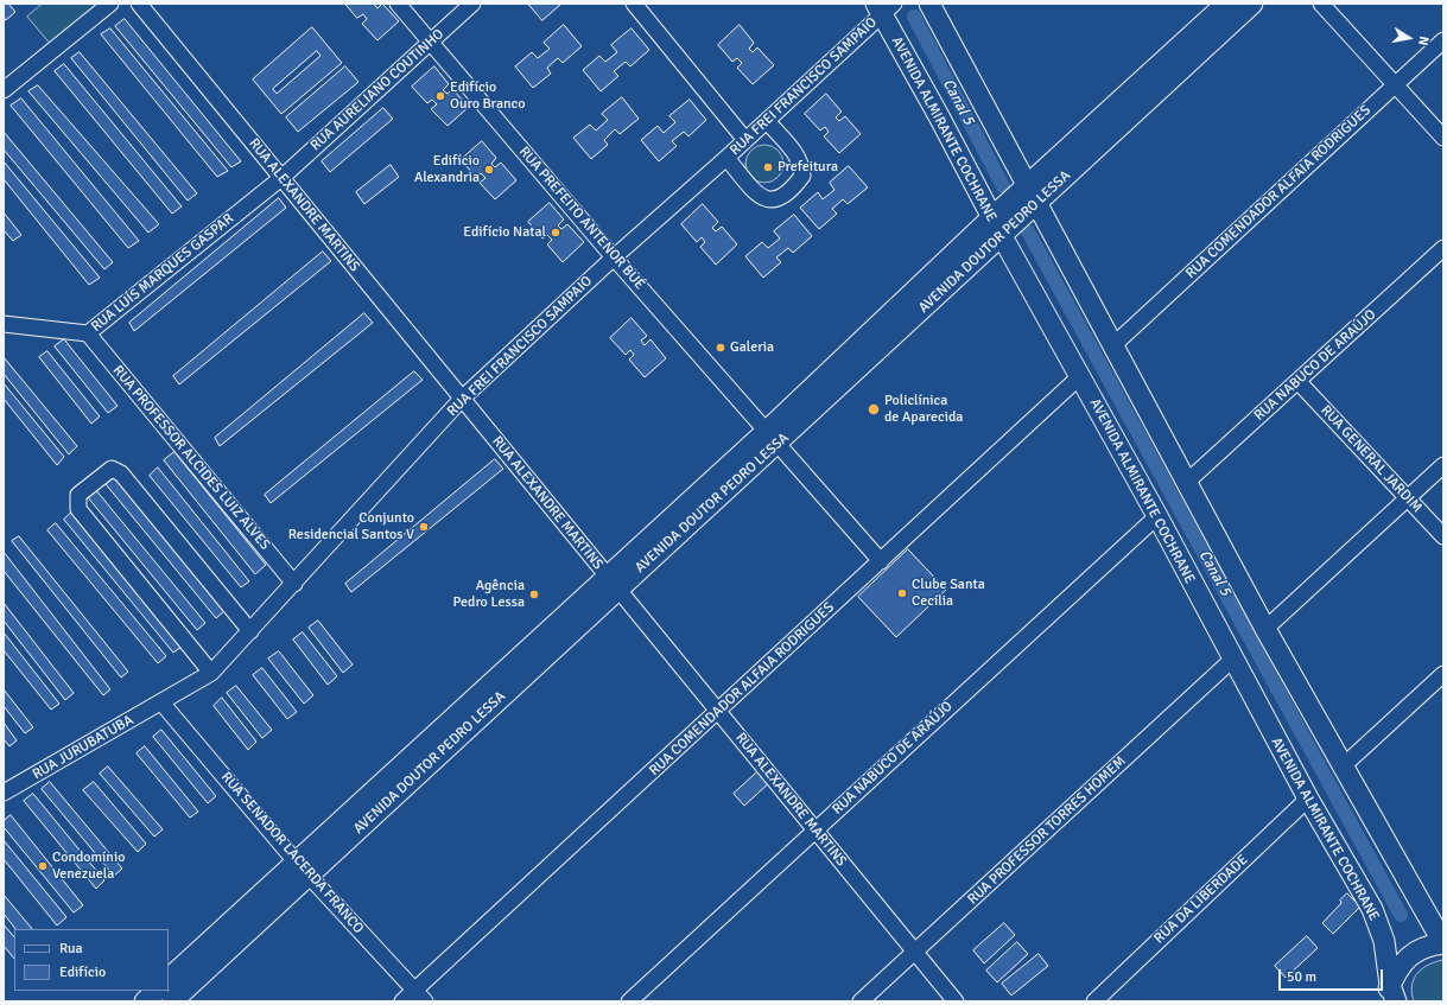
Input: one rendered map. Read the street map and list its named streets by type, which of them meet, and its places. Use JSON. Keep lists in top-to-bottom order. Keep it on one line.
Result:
{"streets":{"main road":["AVENIDA ALMIRANTE COCHRANE","AVENIDA DOUTOR PEDRO LESSA"],"street":["RUA FREI FRANCISCO SAMPAIO","RUA AURELIANO COUTINHO","RUA COMENDADOR ALFAIA RODRIGUES","RUA ALEXANDRE MARTINS","RUA PREFEITO ANTENOR BUÉ","RUA LUÍS MARQUES GASPAR","RUA NABUCO DE ARAÚJO","RUA PROFESSOR ALCIDES LUIZ ALVES","RUA GENERAL JARDIM","RUA JURUBATUBA","RUA PROFESSOR TORRES HOMEM","RUA SENADOR LACERDA FRANCO","RUA DA LIBERDADE"]},"crossings":[["RUA FREI FRANCISCO SAMPAIO","AVENIDA ALMIRANTE COCHRANE"],["RUA FREI FRANCISCO SAMPAIO","RUA ALEXANDRE MARTINS"],["RUA FREI FRANCISCO SAMPAIO","RUA PREFEITO ANTENOR BUÉ"],["RUA FREI FRANCISCO SAMPAIO","RUA PROFESSOR ALCIDES LUIZ ALVES"],["RUA FREI FRANCISCO SAMPAIO","RUA JURUBATUBA"],["RUA FREI FRANCISCO SAMPAIO","RUA SENADOR LACERDA FRANCO"],["RUA AURELIANO COUTINHO","RUA ALEXANDRE MARTINS"],["RUA AURELIANO COUTINHO","RUA PREFEITO ANTENOR BUÉ"],["RUA AURELIANO COUTINHO","RUA LUÍS MARQUES GASPAR"],["AVENIDA ALMIRANTE COCHRANE","RUA COMENDADOR ALFAIA RODRIGUES"],["AVENIDA ALMIRANTE COCHRANE","AVENIDA DOUTOR PEDRO LESSA"],["AVENIDA ALMIRANTE COCHRANE","RUA NABUCO DE ARAÚJO"],["AVENIDA ALMIRANTE COCHRANE","RUA PROFESSOR TORRES HOMEM"],["AVENIDA ALMIRANTE COCHRANE","RUA DA LIBERDADE"],["RUA COMENDADOR ALFAIA RODRIGUES","RUA ALEXANDRE MARTINS"],["RUA COMENDADOR ALFAIA RODRIGUES","RUA PREFEITO ANTENOR BUÉ"],["RUA COMENDADOR ALFAIA RODRIGUES","RUA SENADOR LACERDA FRANCO"],["RUA ALEXANDRE MARTINS","AVENIDA DOUTOR PEDRO LESSA"],["RUA ALEXANDRE MARTINS","RUA LUÍS MARQUES GASPAR"],["RUA ALEXANDRE MARTINS","RUA NABUCO DE ARAÚJO"],["RUA ALEXANDRE MARTINS","RUA PROFESSOR TORRES HOMEM"],["RUA PREFEITO ANTENOR BUÉ","AVENIDA DOUTOR PEDRO LESSA"],["AVENIDA DOUTOR PEDRO LESSA","RUA SENADOR LACERDA FRANCO"],["RUA LUÍS MARQUES GASPAR","RUA PROFESSOR ALCIDES LUIZ ALVES"],["RUA NABUCO DE ARAÚJO","RUA GENERAL JARDIM"],["RUA JURUBATUBA","RUA SENADOR LACERDA FRANCO"]],"water":["Canal 5"],"places":["Edifício Ouro Branco","Prefeitura","Edifício Alexandria","Edifício Natal","Galeria","Policlínica de Aparecida","Conjunto Residencial Santos V","Clube Santa Cecília","Agência Pedro Lessa","Condomínio Venezuela"],"legend":["Rua","Edifício"],"scale_bar":"50 m","north":"right"}
